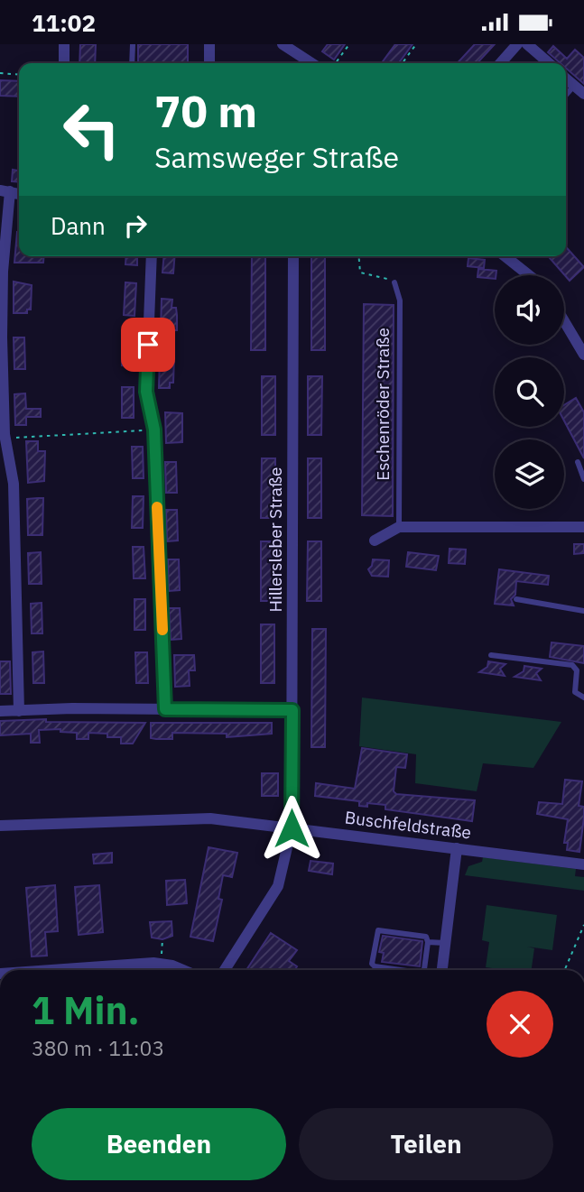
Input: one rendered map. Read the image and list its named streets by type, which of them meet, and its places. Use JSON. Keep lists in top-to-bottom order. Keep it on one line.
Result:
{"streets":{"street":["Hillersleber Straße","Buschfeldstraße"],"lane":["Eschenröder Straße"]},"crossings":[["Hillersleber Straße","Buschfeldstraße"]],"page":{"status":"11:02","turn":["70 m","Samsweger Straße"],"then":"Dann","heading":["1 Min.","380 m · 11:03"],"buttons":["Beenden","Teilen"]}}
